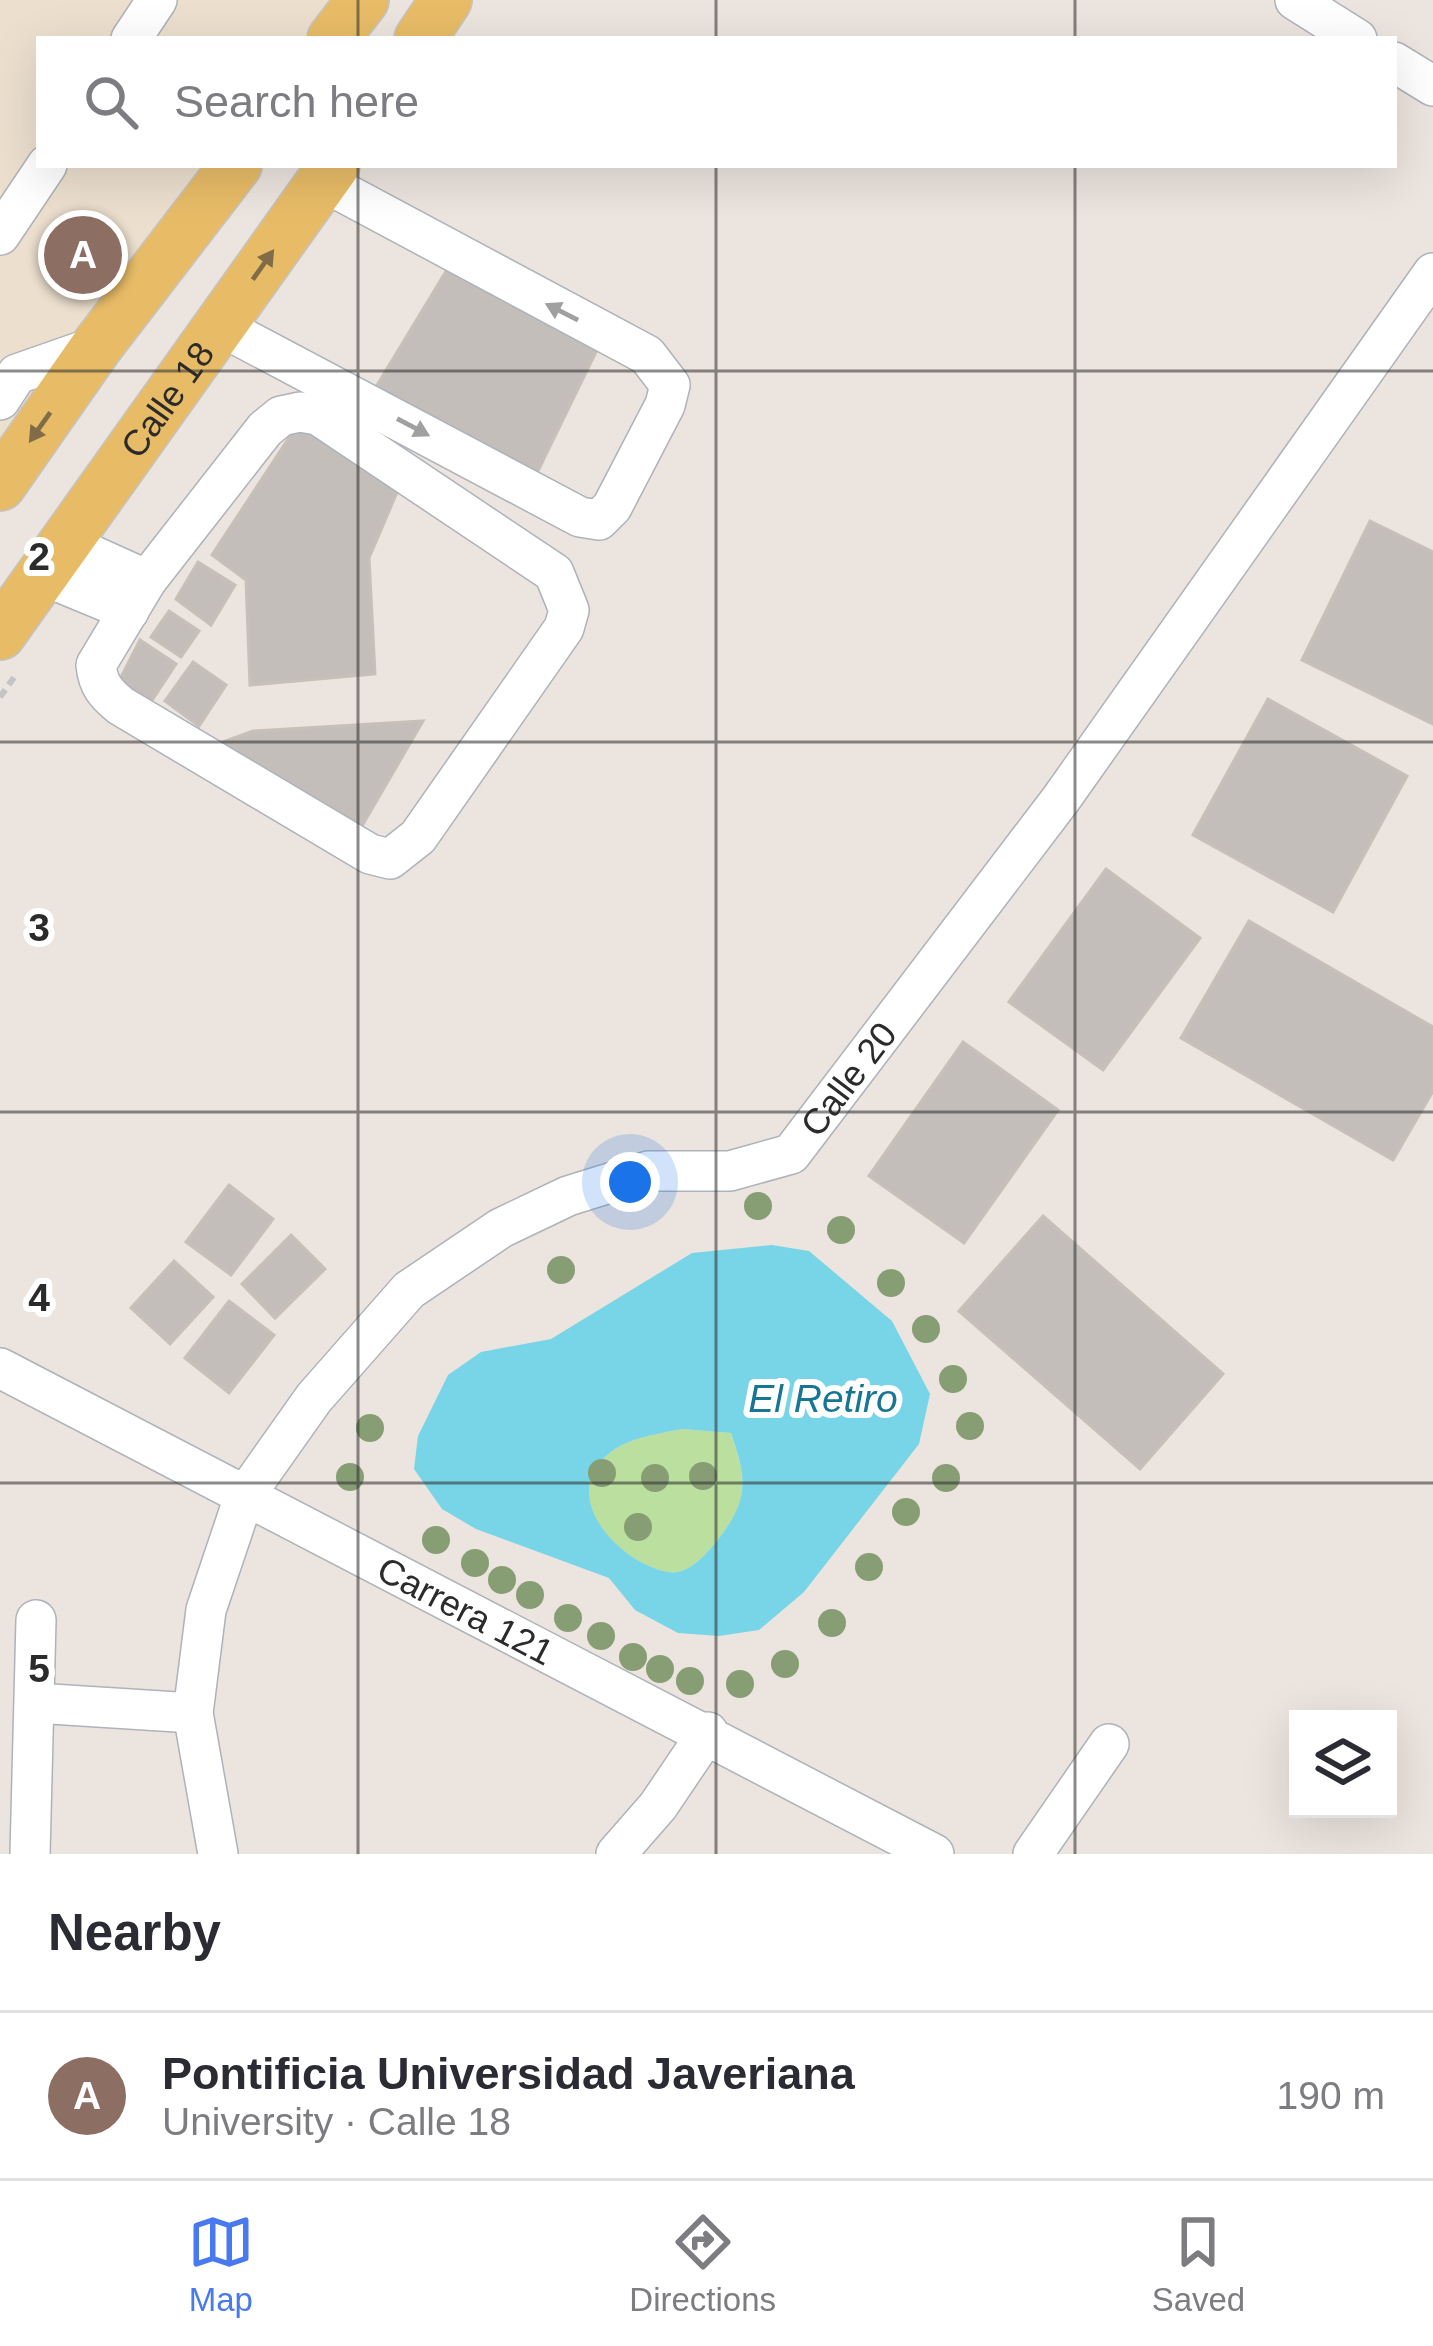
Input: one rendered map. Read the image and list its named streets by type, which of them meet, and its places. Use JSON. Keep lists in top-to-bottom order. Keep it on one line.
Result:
{"streets":{"main road":["Calle 18"],"street":["Calle 20","Carrera 121"]},"crossings":[["Calle 20","Carrera 121"]],"water":["El Retiro"],"page":{"search":"Search here","pins":"A","heading":"Nearby","list":[{"mark":"A","name":"Pontificia Universidad Javeriana","note":"University · Calle 18","value":"190 m"}],"nav":["Map","Directions","Saved"]},"grid":{"rows":["2","3","4","5"]}}
